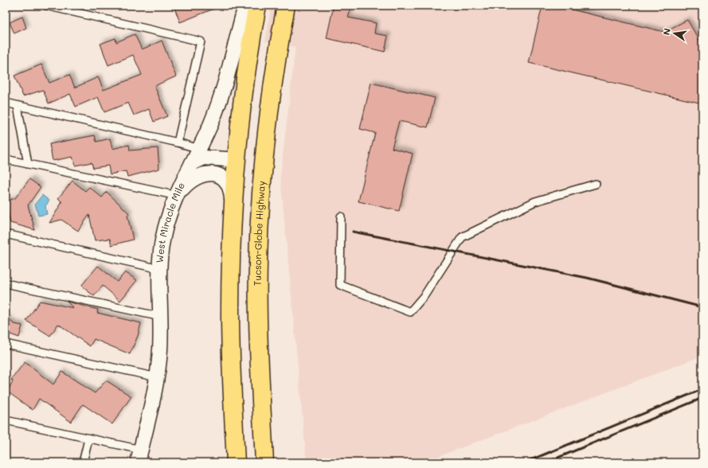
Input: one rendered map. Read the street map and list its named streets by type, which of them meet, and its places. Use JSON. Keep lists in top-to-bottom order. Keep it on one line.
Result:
{"streets":{"highway":["Tucson-Globe Highway"],"street":["West Miracle Mile"]},"north":"left"}
